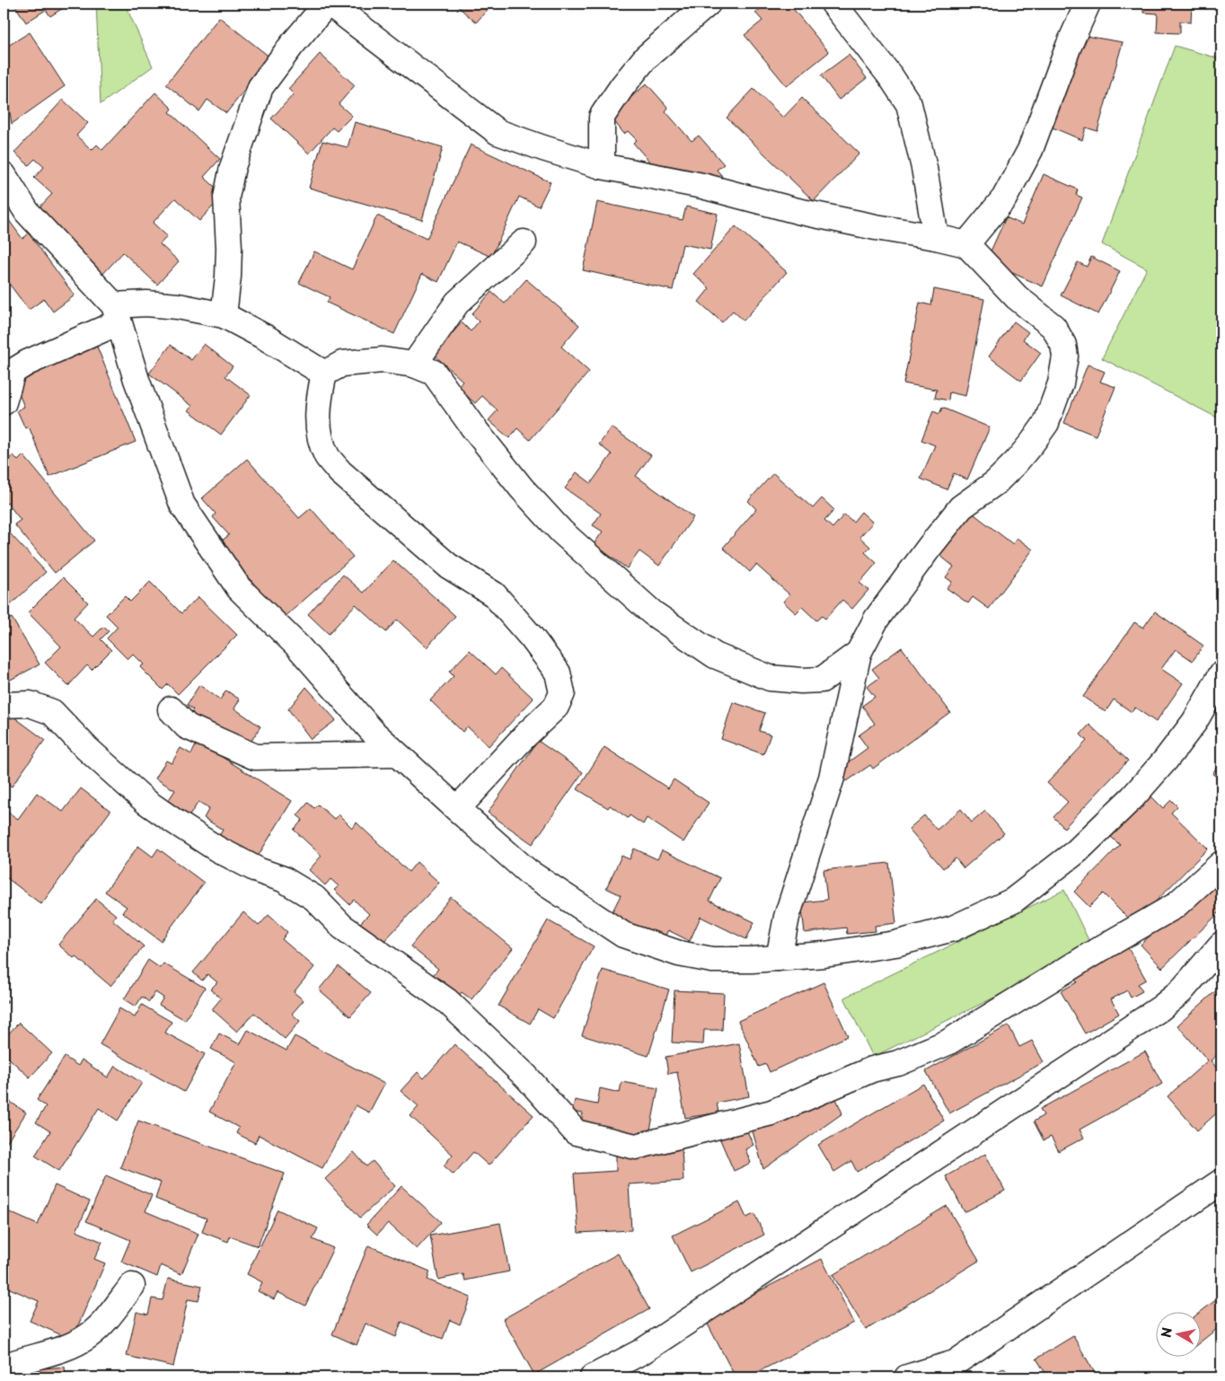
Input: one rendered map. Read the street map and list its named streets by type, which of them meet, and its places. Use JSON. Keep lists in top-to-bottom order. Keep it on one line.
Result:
{"north":"left"}
